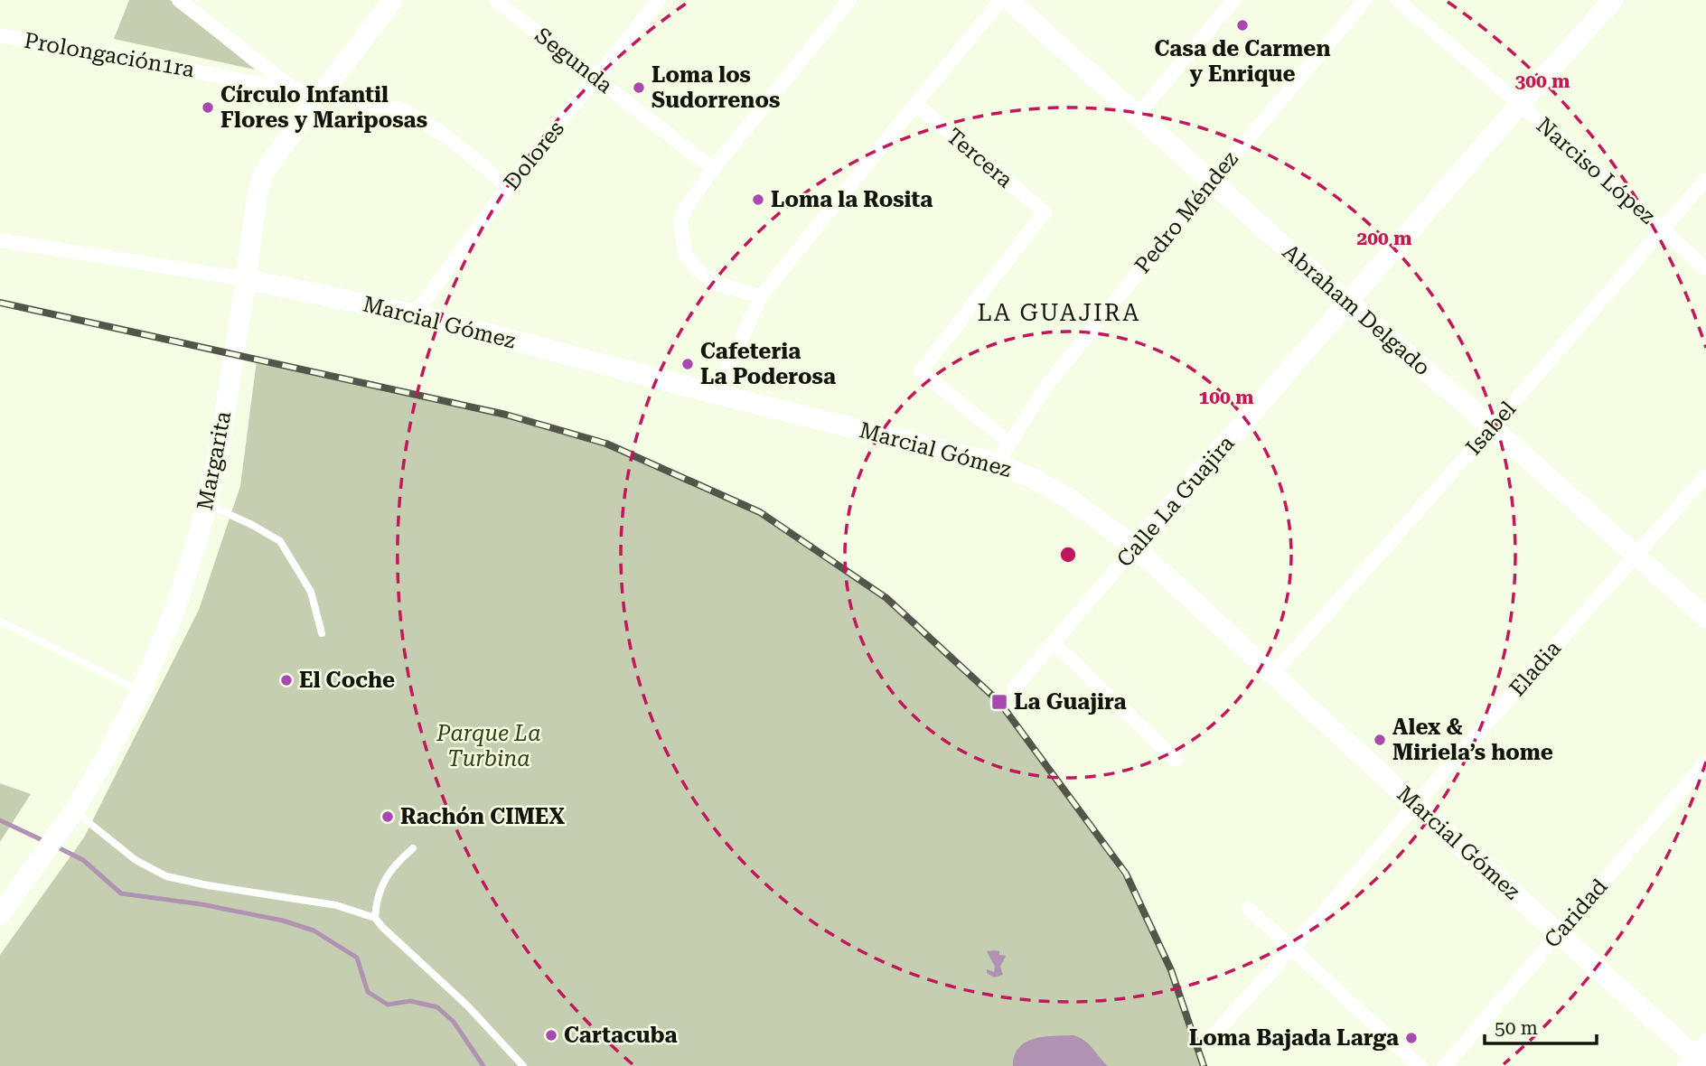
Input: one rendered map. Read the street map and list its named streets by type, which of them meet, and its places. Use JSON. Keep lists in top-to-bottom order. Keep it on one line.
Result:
{"streets":{"main road":["Abraham Delgado","Marcial Gómez","Margarita","Calle La Guajira"],"street":["Prolongación1ra","Segunda","Dolores","Tercera","Narciso López","Pedro Méndez","Isabel","Eladia","Caridad"]},"crossings":[["Prolongación1ra","Dolores"],["Prolongación1ra","Margarita"],["Segunda","Dolores"],["Dolores","Marcial Gómez"],["Tercera","Pedro Méndez"],["Narciso López","Isabel"],["Narciso López","Calle La Guajira"],["Pedro Méndez","Abraham Delgado"],["Pedro Méndez","Marcial Gómez"],["Abraham Delgado","Isabel"],["Abraham Delgado","Calle La Guajira"],["Abraham Delgado","Eladia"],["Marcial Gómez","Isabel"],["Marcial Gómez","Margarita"],["Marcial Gómez","Calle La Guajira"],["Marcial Gómez","Eladia"],["Marcial Gómez","Caridad"]],"districts":["LA GUAJIRA"],"parks":["Parque La Turbina"],"places":{"other":["Casa de Carmen y Enrique","Loma los Sudorrenos","Círculo Infantil Flores y Mariposas","Loma la Rosita","Cafeteria La Poderosa","El Coche","Alex & Miriela’s home","Rachón CIMEX","Cartacuba","Loma Bajada Larga"],"transit":["La Guajira"]},"scale_bar":"50 m","rings":["300 m","200 m","100 m"]}
